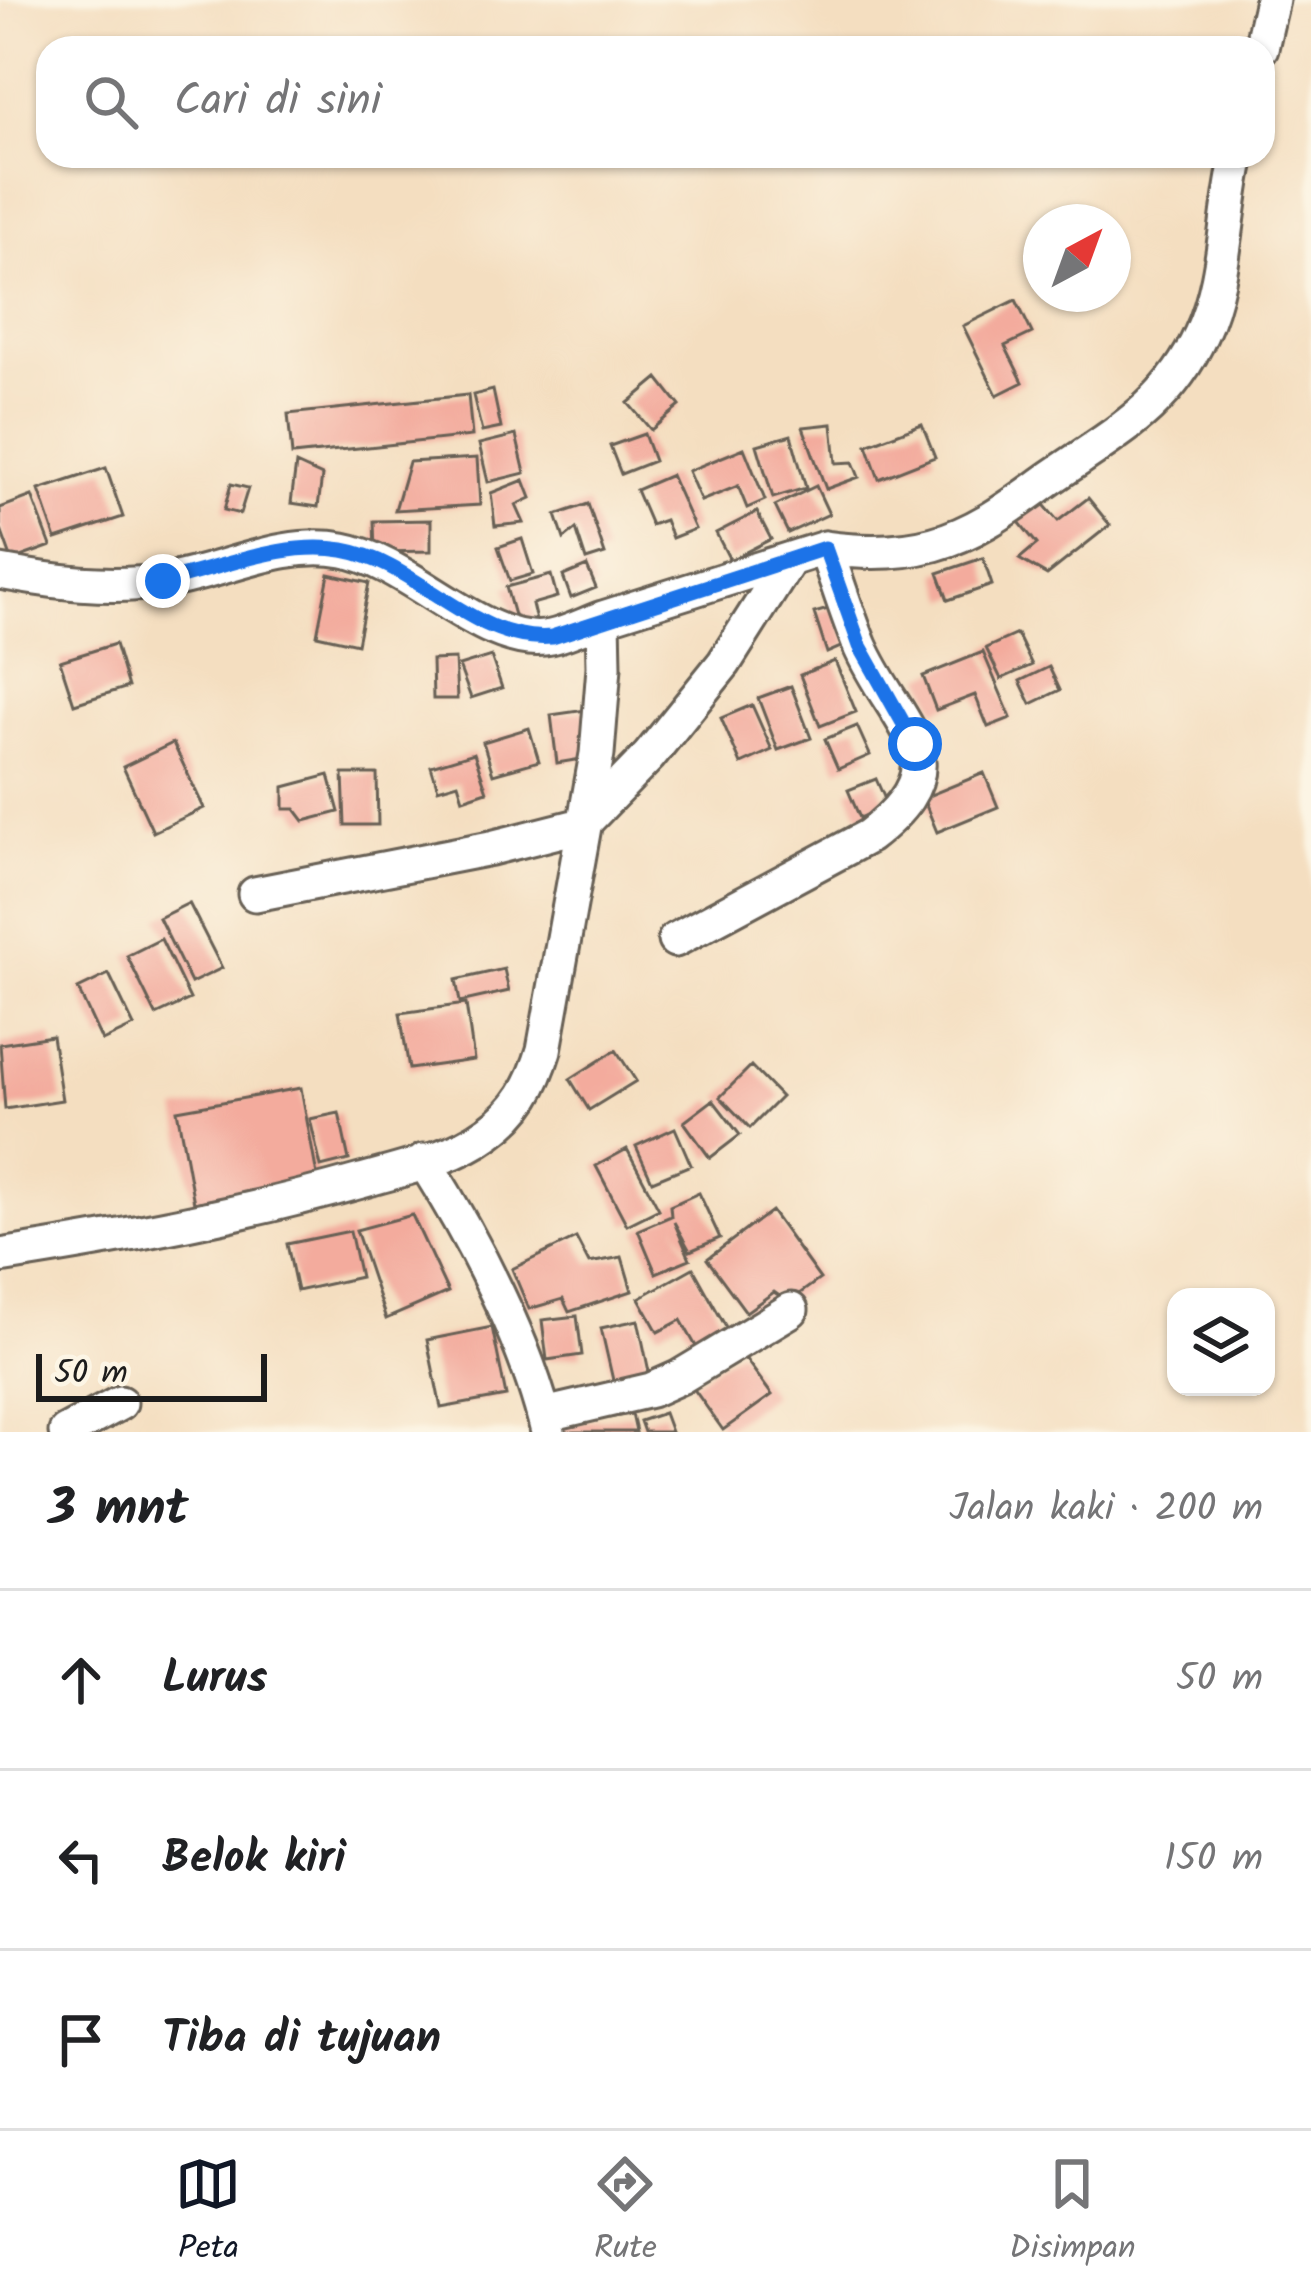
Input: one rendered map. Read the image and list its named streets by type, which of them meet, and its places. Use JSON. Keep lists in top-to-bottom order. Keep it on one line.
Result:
{"scale_bar":"50 m","north":"top right","page":{"search":"Cari di sini","scale":"50 m","heading":["3 mnt","Jalan kaki · 200 m"],"list":[["Lurus","50 m"],["Belok kiri","150 m"],"Tiba di tujuan"],"nav":["Peta","Rute","Disimpan"]}}
